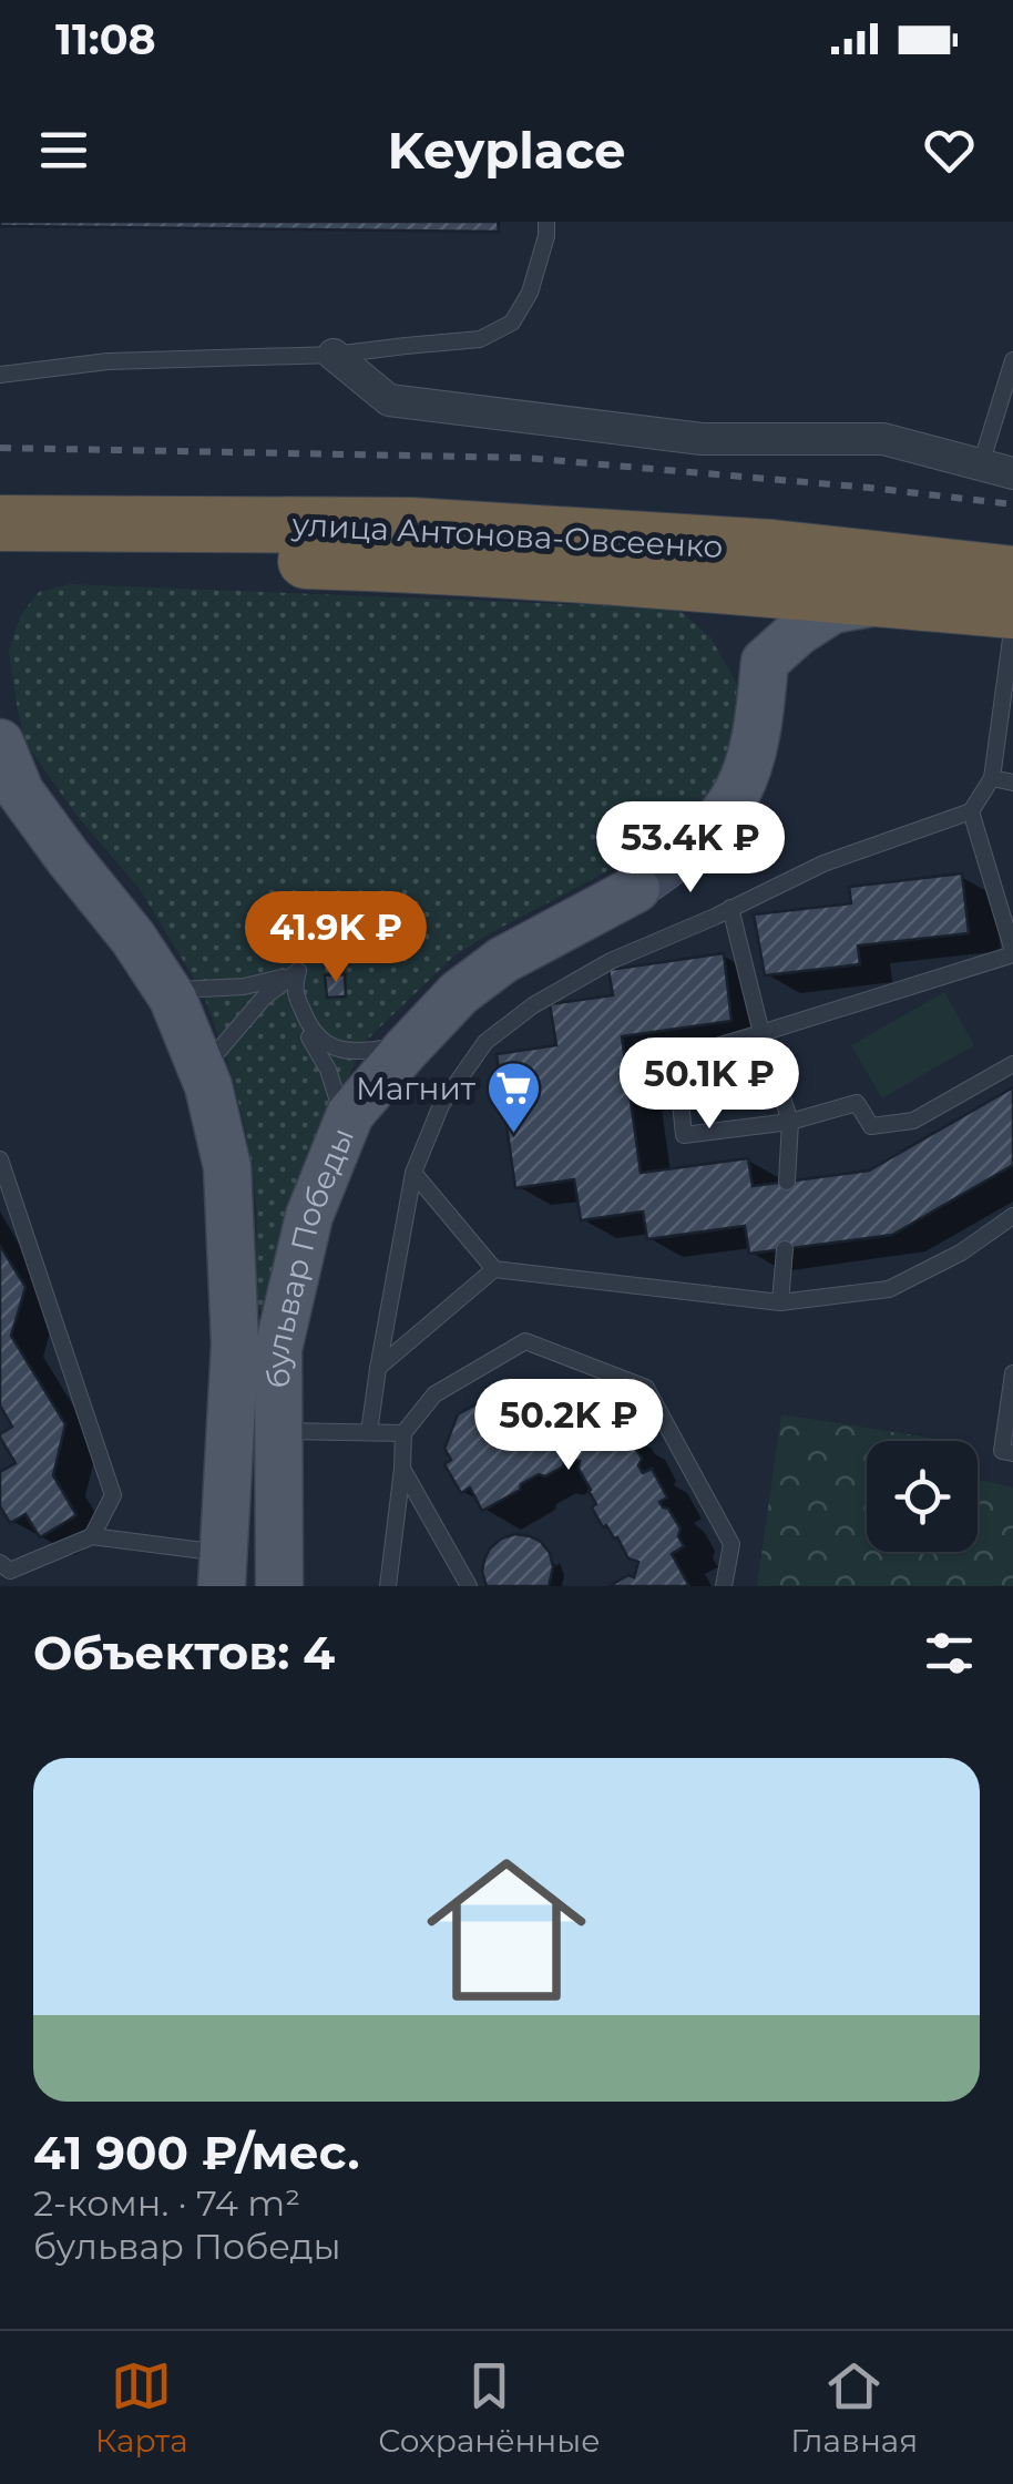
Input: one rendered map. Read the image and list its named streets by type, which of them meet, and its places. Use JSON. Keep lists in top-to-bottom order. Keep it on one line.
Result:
{"streets":{"highway":["улица Антонова-Овсеенко"],"main road":["бульвар Победы"]},"crossings":[["улица Антонова-Овсеенко","бульвар Победы"]],"places":{"supermarket":["Магнит"]},"page":{"status":"11:08","header":"Keyplace","price":["53.4K ₽","41.9K ₽","50.1K ₽","50.2K ₽"],"heading":"Объектов: 4","list":[{"name":"41 900 ₽/мес.","note":"2-комн. · 74 m² · бульвар Победы"}],"tabs":["Карта","Сохранённые","Главная"]}}
